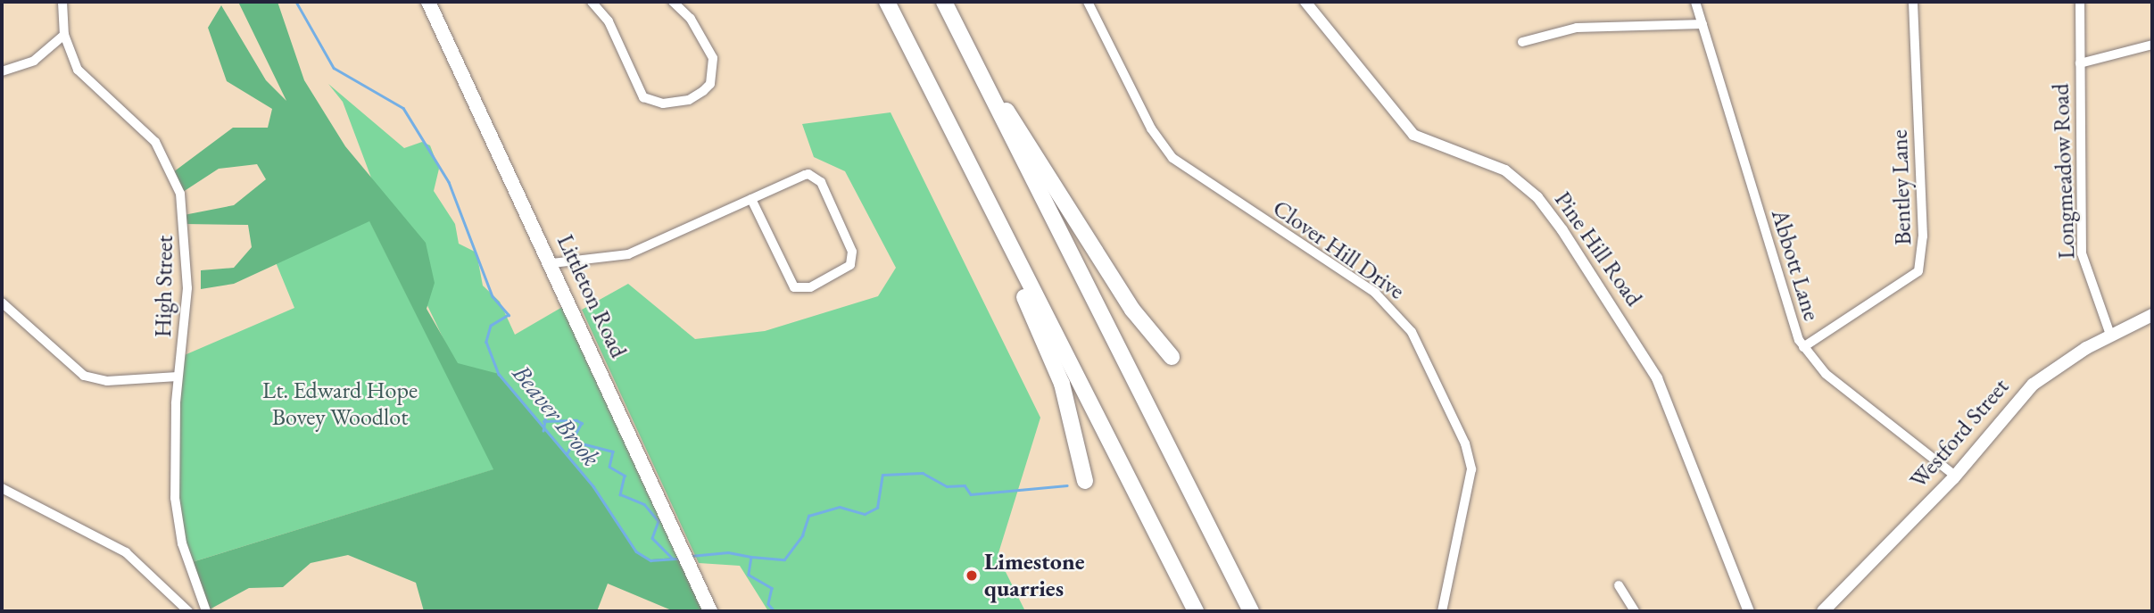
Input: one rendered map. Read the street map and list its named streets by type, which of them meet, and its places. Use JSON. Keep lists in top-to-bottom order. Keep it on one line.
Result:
{"streets":{"main road":["Littleton Road","Westford Street"],"street":["Longmeadow Road","Bentley Lane","Pine Hill Road","Clover Hill Drive","Abbott Lane","High Street"]},"crossings":[["Longmeadow Road","Westford Street"],["Bentley Lane","Abbott Lane"],["Abbott Lane","Westford Street"]],"water":["Beaver Brook"],"parks":["Lt. Edward Hope Bovey Woodlot"],"places":["Limestone quarries"]}
